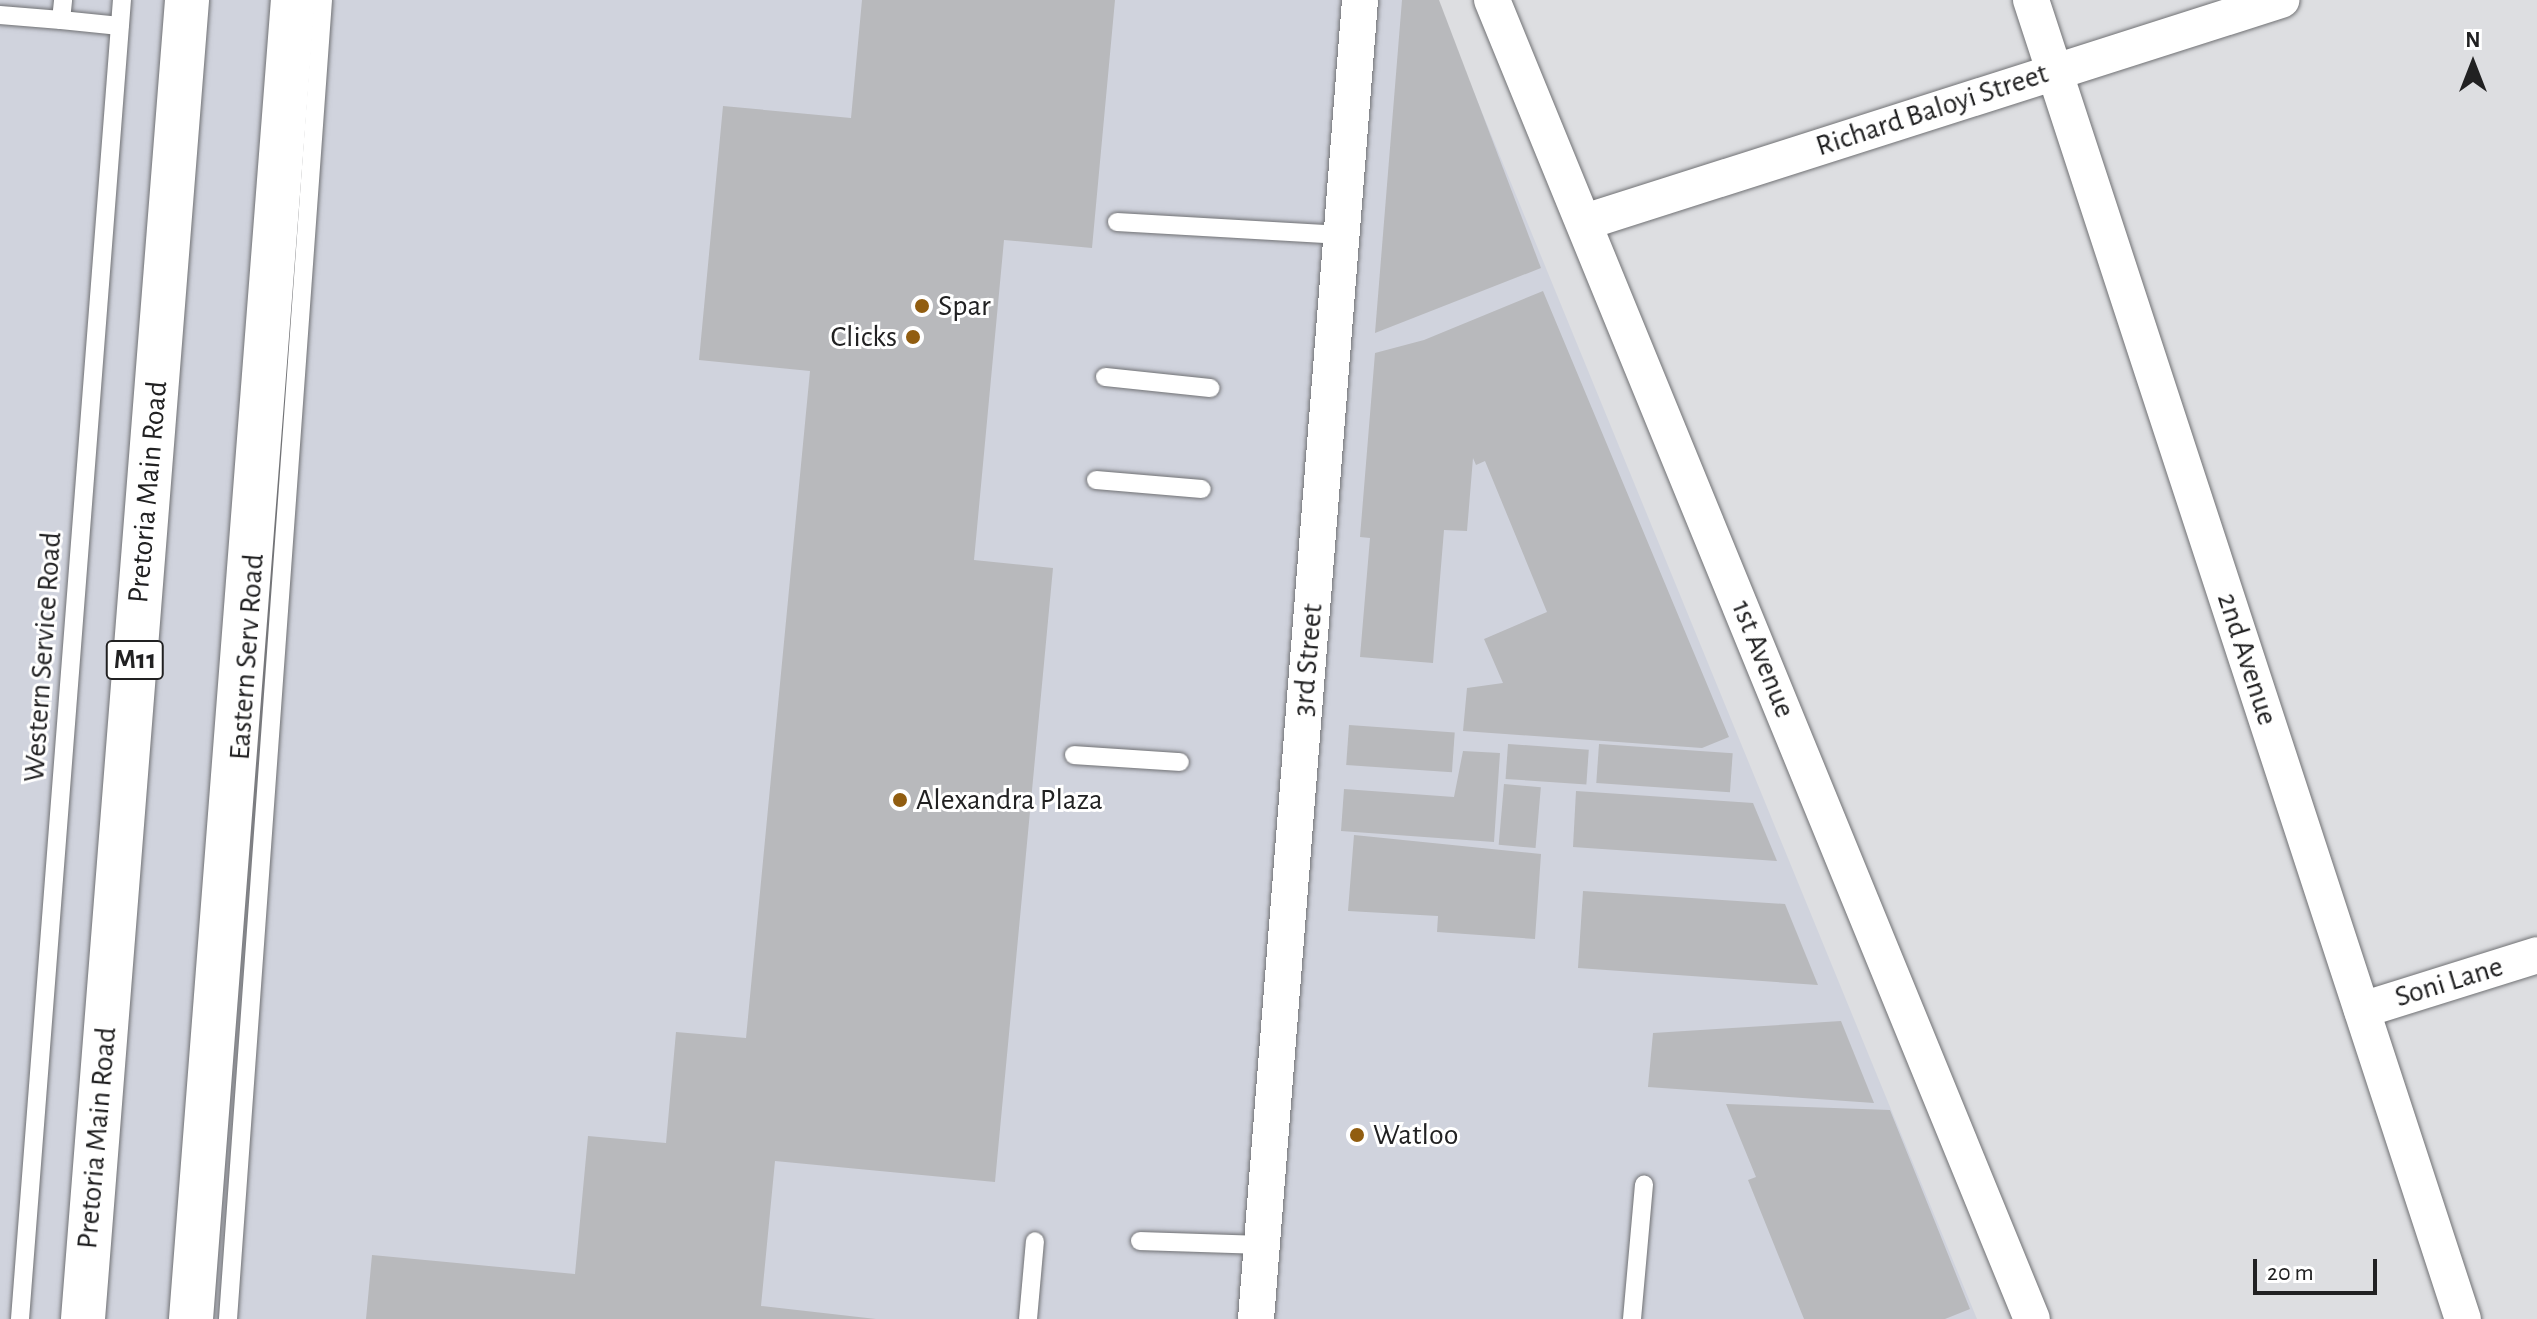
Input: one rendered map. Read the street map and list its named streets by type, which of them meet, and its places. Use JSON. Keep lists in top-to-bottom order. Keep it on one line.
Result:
{"streets":{"main road":["Pretoria Main Road","M11"],"street":["Richard Baloyi Street","1st Avenue","2nd Avenue","3rd Street","Soni Lane"],"lane":["Western Service Road","Eastern Serv Road"]},"crossings":[["Richard Baloyi Street","1st Avenue"],["Richard Baloyi Street","2nd Avenue"],["2nd Avenue","Soni Lane"]],"places":["Spar","Clicks","Alexandra Plaza","Watloo"],"scale_bar":"20 m","north":"top"}
